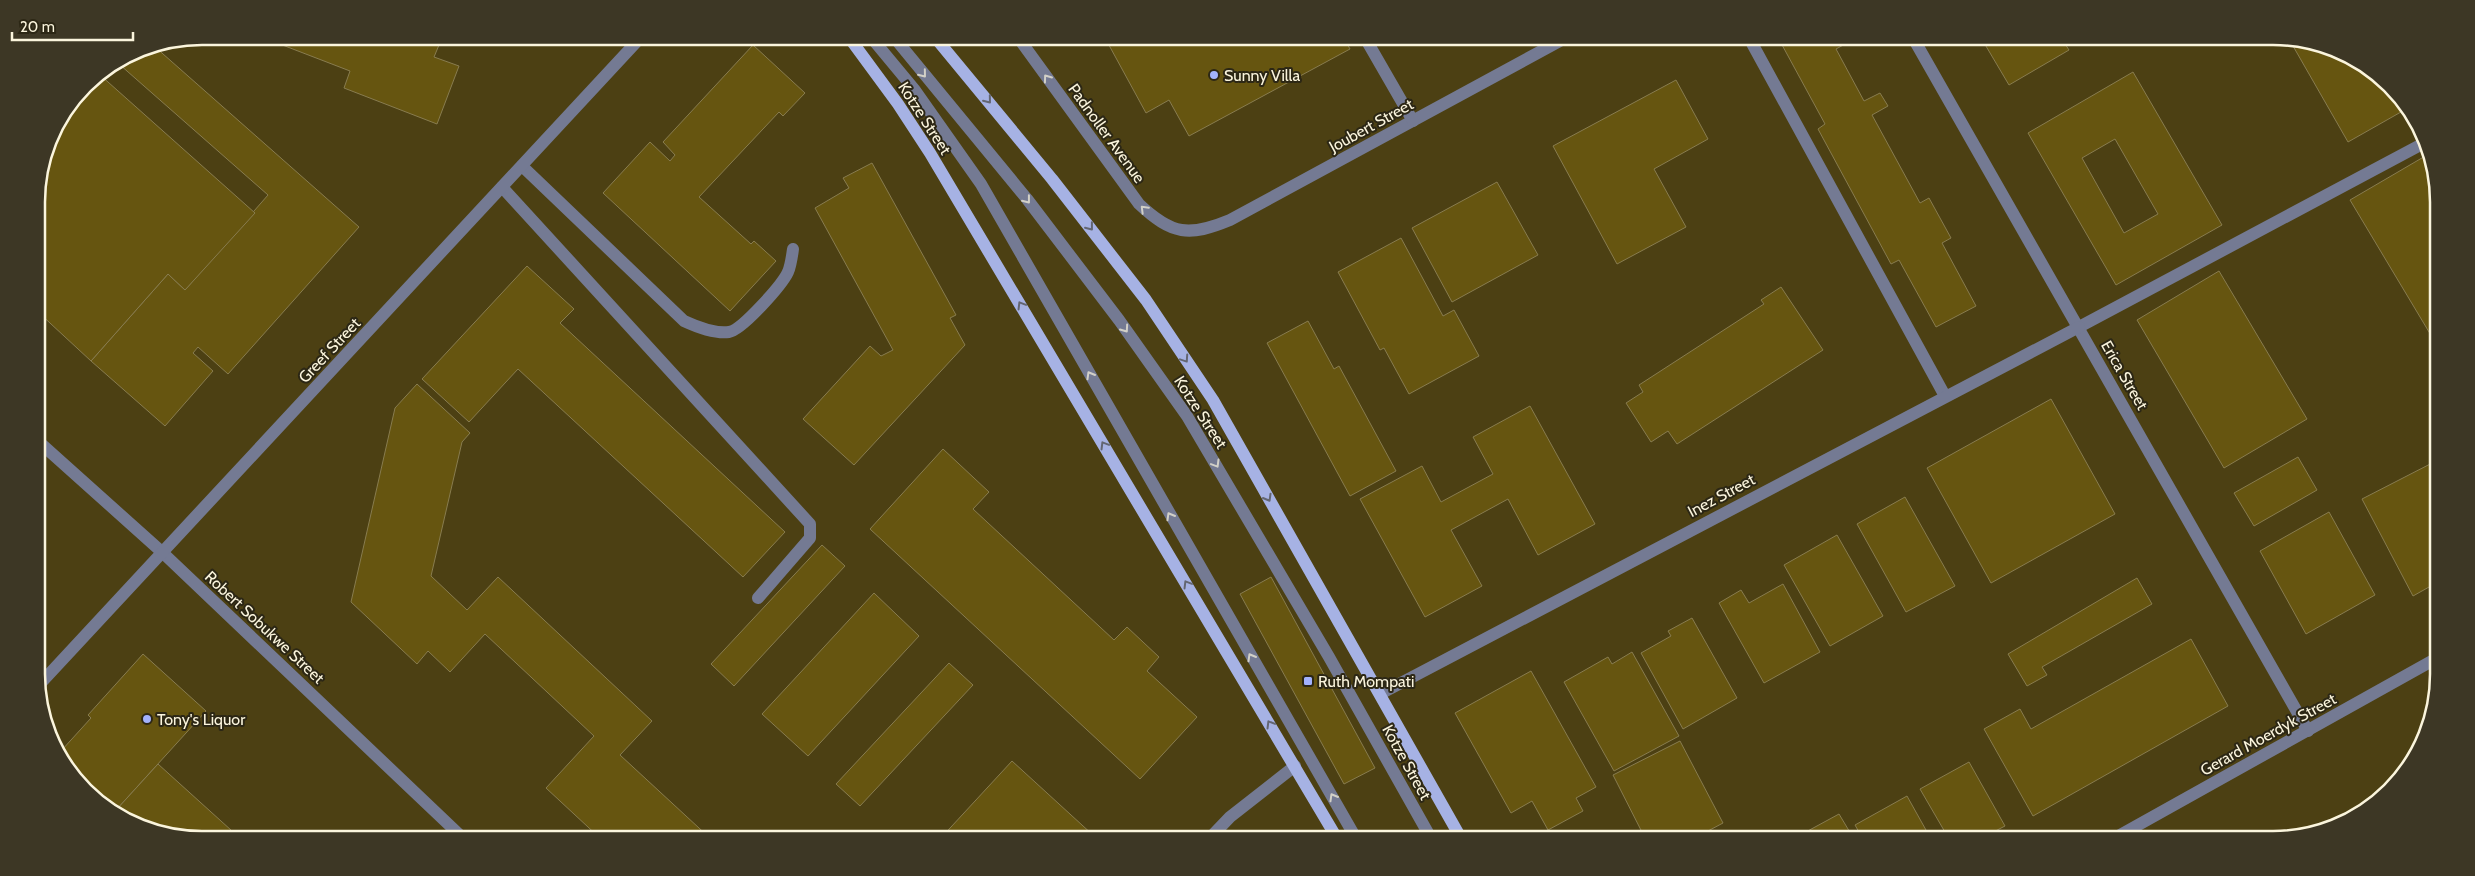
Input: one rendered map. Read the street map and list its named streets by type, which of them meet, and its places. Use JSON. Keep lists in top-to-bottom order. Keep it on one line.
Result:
{"streets":{"main road":["Kotze Street"],"street":["Joubert Street","Padnoller Avenue","Greef Street","Erica Street","Inez Street","Robert Sobukwe Street","Gerard Moerdyk Street"]},"crossings":[["Kotze Street","Inez Street"],["Joubert Street","Padnoller Avenue"],["Greef Street","Robert Sobukwe Street"],["Erica Street","Inez Street"],["Erica Street","Gerard Moerdyk Street"]],"one_way":["Padnoller Avenue"],"places":{"other":["Sunny Villa","Tony's Liquor"],"transit":["Ruth Mompati"]},"scale_bar":"20 m"}
